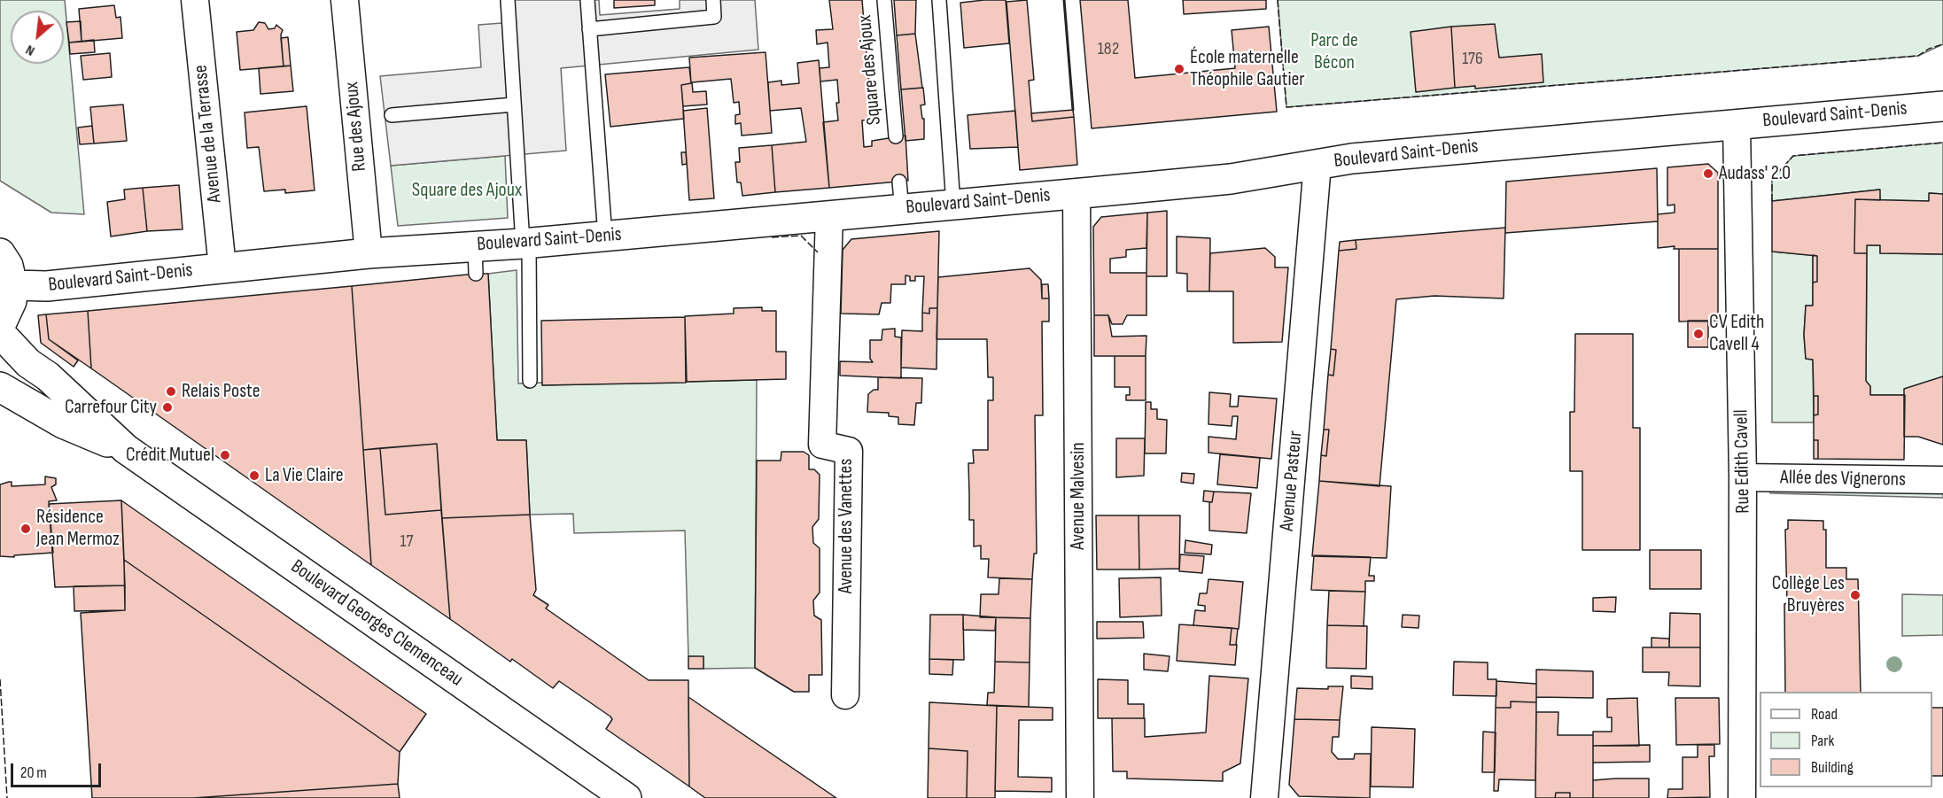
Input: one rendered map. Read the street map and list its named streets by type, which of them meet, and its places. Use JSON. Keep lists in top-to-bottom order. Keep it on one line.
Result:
{"streets":{"main road":["Boulevard Saint-Denis","Boulevard Georges Clemenceau"],"street":["Rue des Ajoux","Avenue de la Terrasse","Rue Edith Cavell","Allée des Vignerons","Avenue Pasteur","Avenue Malvesin","Avenue des Vanettes"],"lane":["Square des Ajoux"]},"crossings":[["Boulevard Saint-Denis","Rue des Ajoux"],["Boulevard Saint-Denis","Avenue de la Terrasse"],["Boulevard Saint-Denis","Rue Edith Cavell"],["Boulevard Saint-Denis","Avenue Pasteur"],["Boulevard Saint-Denis","Avenue Malvesin"],["Boulevard Saint-Denis","Avenue des Vanettes"],["Rue Edith Cavell","Allée des Vignerons"]],"parks":["Parc de Bécon","Square des Ajoux"],"places":["École maternelle Théophile Gautier","Audass' 2.0","CV Edith Cavell 4","Relais Poste","Carrefour City","Crédit Mutuel","La Vie Claire","Résidence Jean Mermoz","Collège Les Bruyères"],"house_numbers":["182","176","17"],"legend":["Road","Park","Building"],"scale_bar":"20 m","north":"bottom left"}
